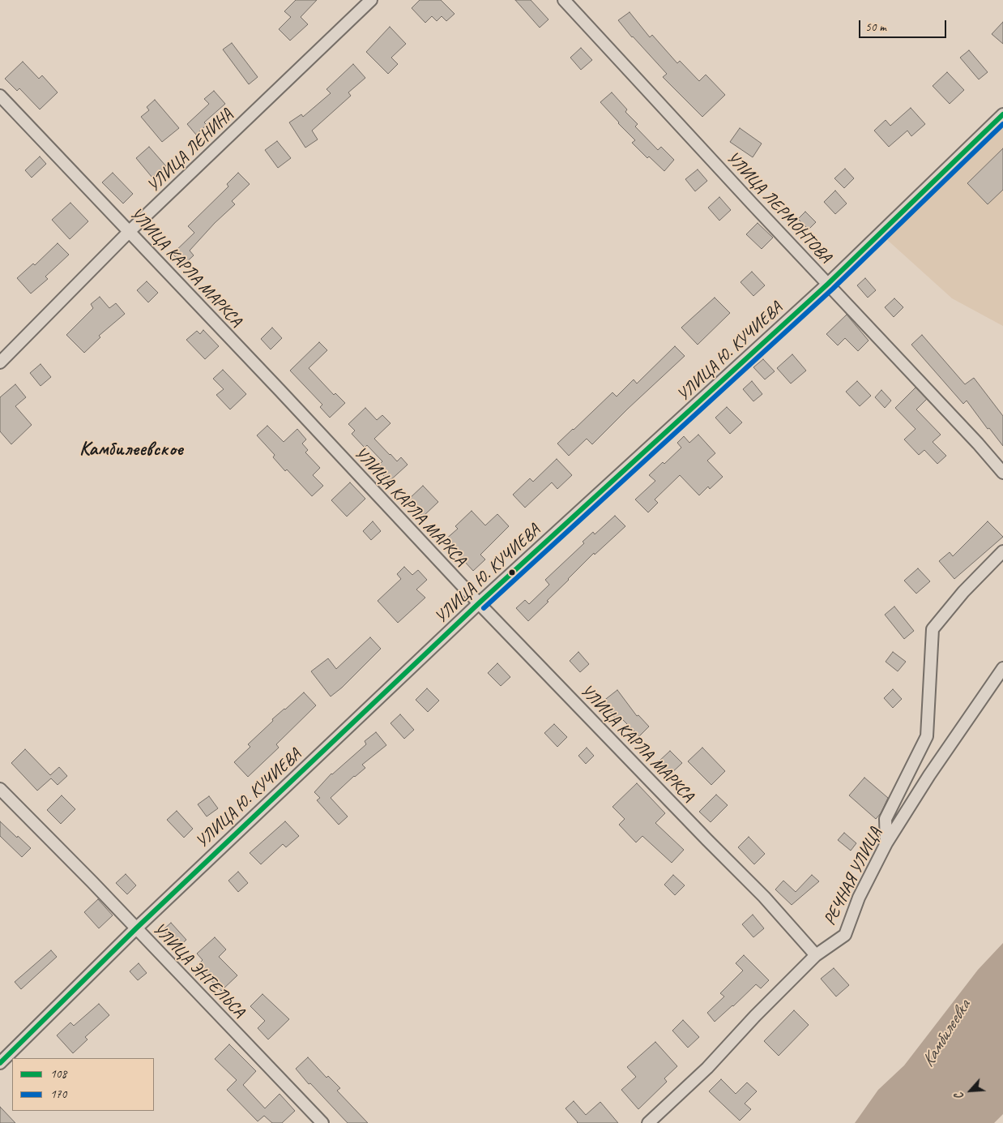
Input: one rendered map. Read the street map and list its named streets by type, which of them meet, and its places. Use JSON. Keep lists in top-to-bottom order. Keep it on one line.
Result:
{"streets":{"street":["УЛИЦА ЛЕНИНА","УЛИЦА ЛЕРМОНТОВА","УЛИЦА КАРЛА МАРКСА","УЛИЦА Ю. КУЧИЕВА","РЕЧНАЯ УЛИЦА","УЛИЦА ЭНГЕЛЬСА"]},"crossings":[["УЛИЦА ЛЕНИНА","УЛИЦА КАРЛА МАРКСА"],["УЛИЦА ЛЕРМОНТОВА","УЛИЦА Ю. КУЧИЕВА"],["УЛИЦА КАРЛА МАРКСА","УЛИЦА Ю. КУЧИЕВА"],["УЛИЦА КАРЛА МАРКСА","РЕЧНАЯ УЛИЦА"],["УЛИЦА Ю. КУЧИЕВА","УЛИЦА ЭНГЕЛЬСА"]],"districts":["Камбилеевское"],"water":["Камбилеевка"],"lines":["transit line 108","transit line 170"],"legend":["108","170"],"scale_bar":"50 m","north":"bottom left"}
